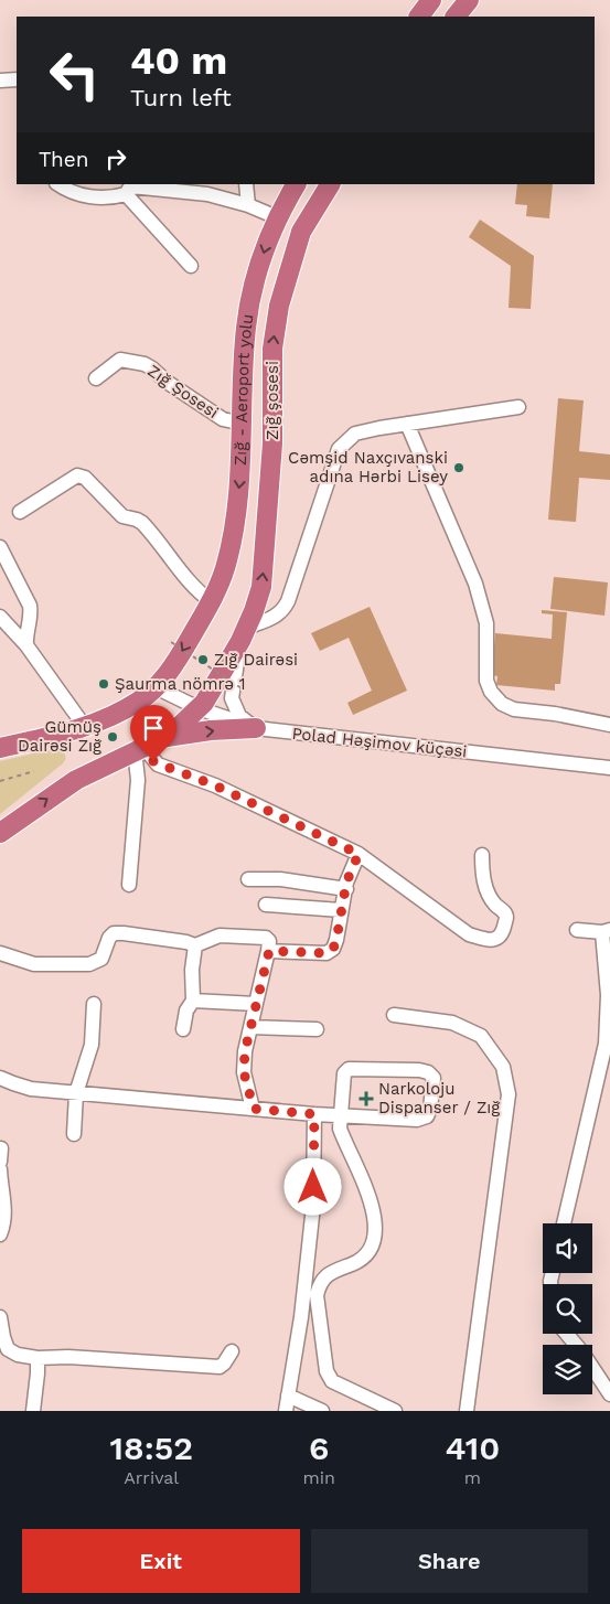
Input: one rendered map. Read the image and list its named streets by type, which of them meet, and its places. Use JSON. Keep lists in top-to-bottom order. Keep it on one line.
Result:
{"streets":{"highway":["Zığ - Aeroport yolu","Zığ şosesi"],"street":["Zığ Şosesi","Polad Həşimov küçəsi"]},"crossings":[["Zığ - Aeroport yolu","Zığ Şosesi"],["Zığ - Aeroport yolu","Polad Həşimov küçəsi"],["Zığ şosesi","Polad Həşimov küçəsi"]],"one_way":["Zığ - Aeroport yolu","Zığ şosesi"],"places":{"other":["Cəmşid Naxçıvanski adına Hərbi Lisey","Zığ Dairəsi","Şaurma nömrә 1","Gümüş Dairəsi Zığ"],"health":["Narkoloju Dispanser / Zığ"]},"page":{"turn":["40 m","Turn left"],"then":"Then","eta":["18:52","Arrival","6","min","410","m"],"buttons":["Exit","Share"]}}
